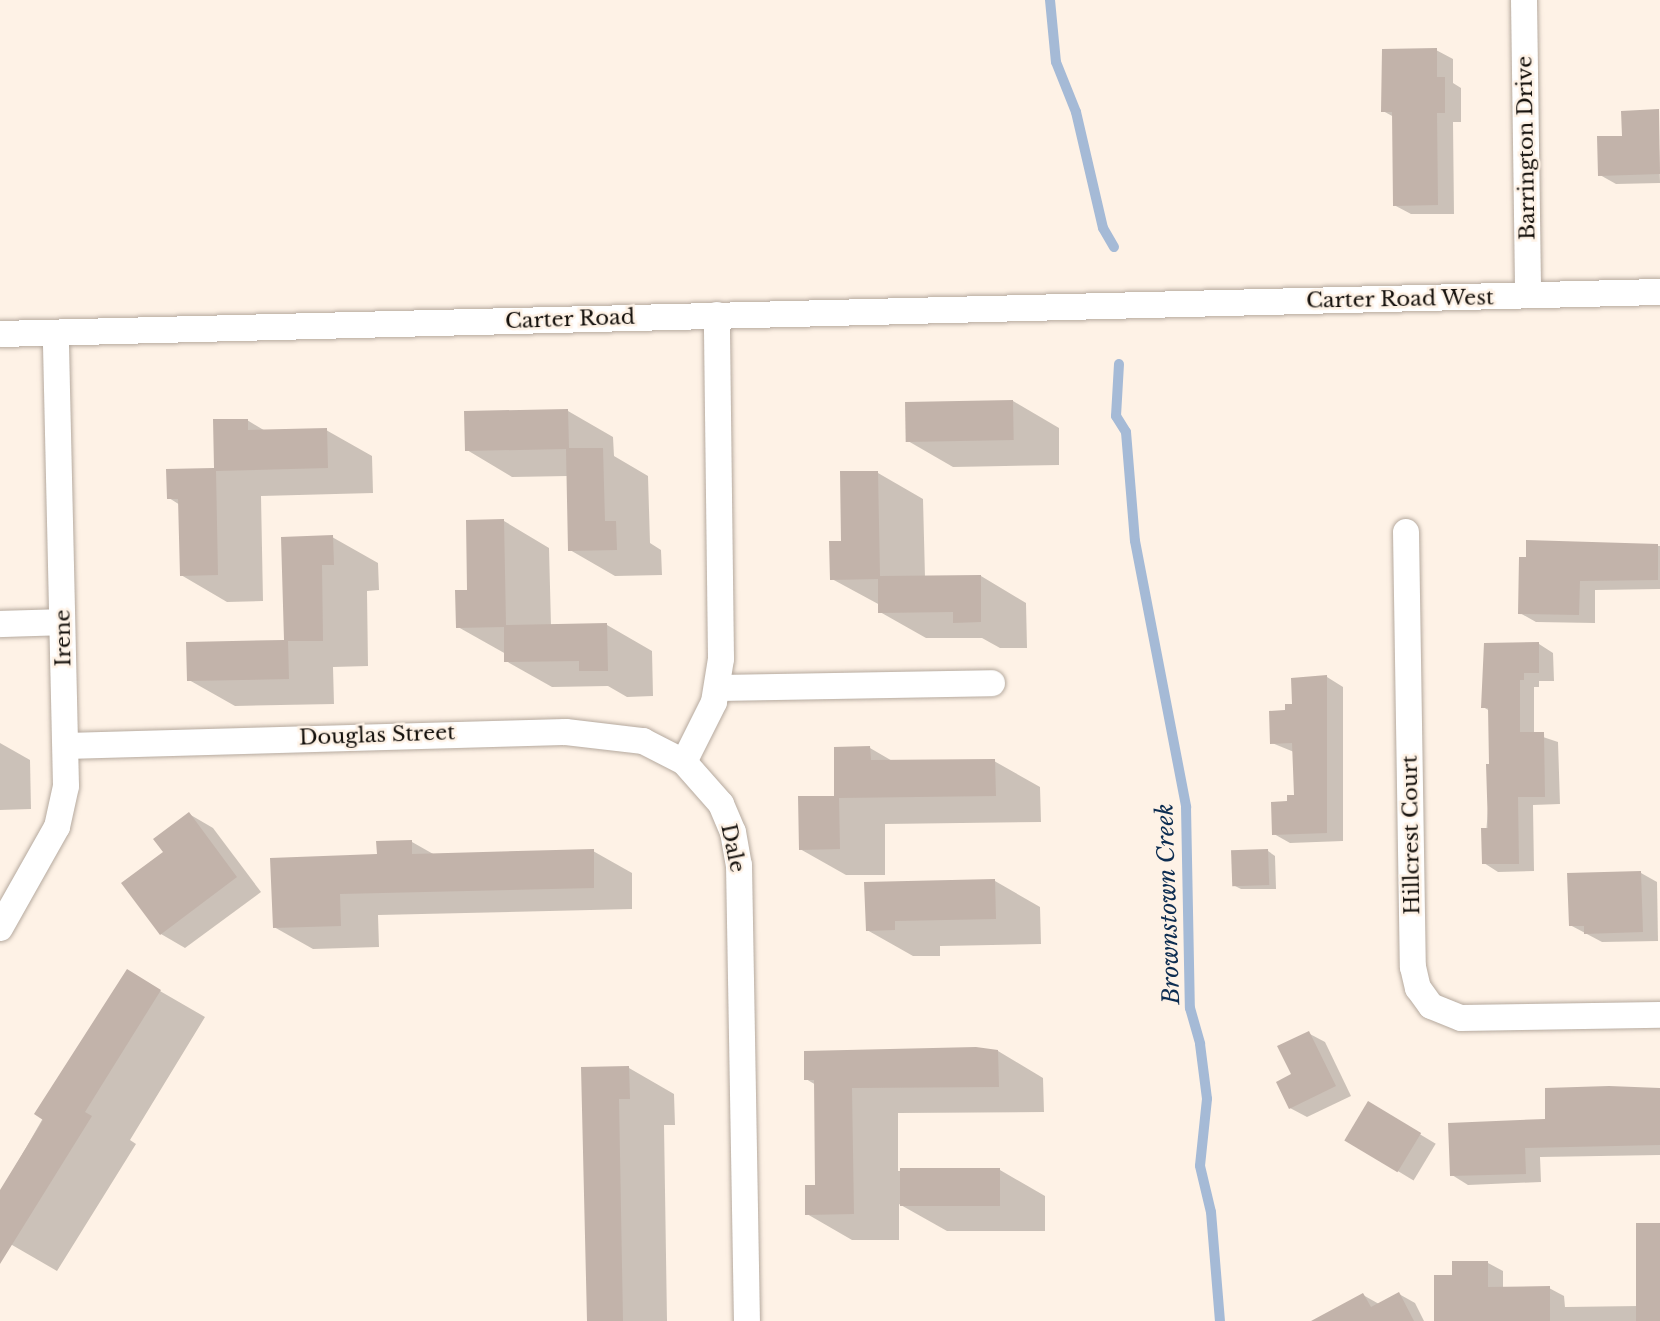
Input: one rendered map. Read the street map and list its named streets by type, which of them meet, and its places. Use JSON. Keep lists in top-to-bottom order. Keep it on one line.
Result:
{"streets":{"street":["Barrington Drive","Carter Road West","Carter Road","Irene","Douglas Street","Hillcrest Court","Dale"]},"crossings":[["Barrington Drive","Carter Road West"],["Carter Road West","Carter Road"],["Carter Road","Irene"],["Irene","Douglas Street"],["Douglas Street","Dale"]],"water":["Brownstown Creek"]}
